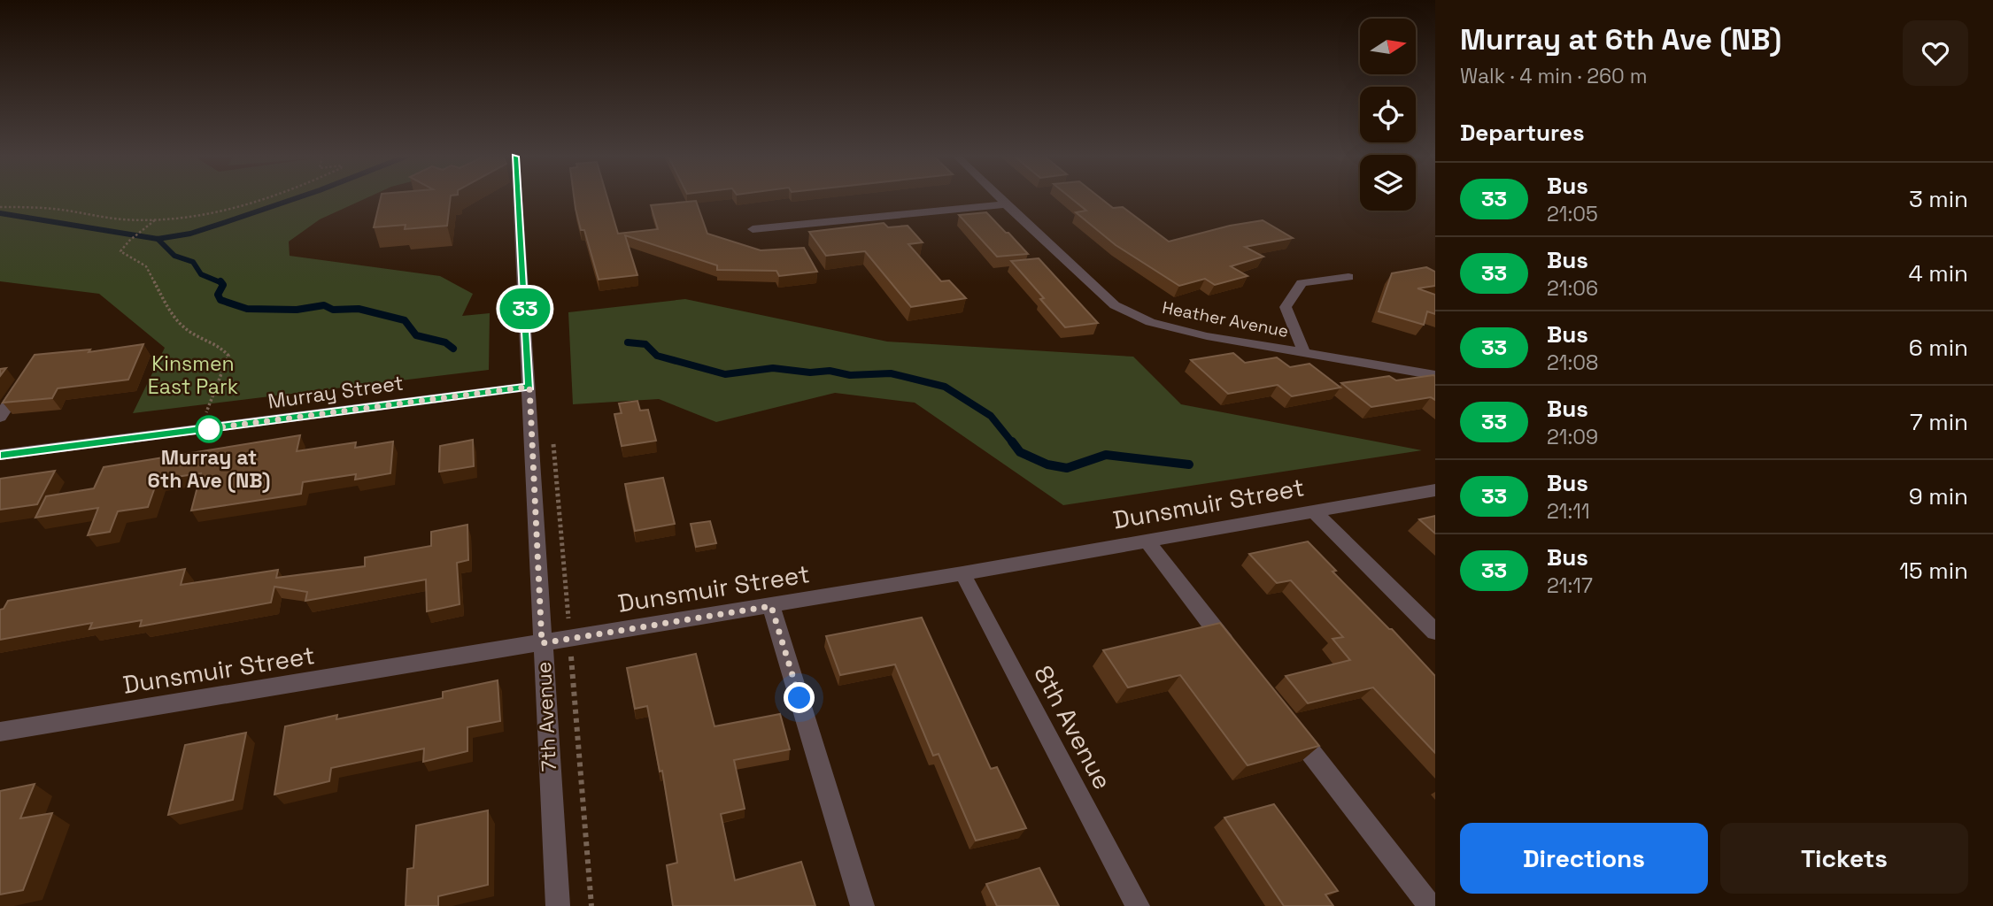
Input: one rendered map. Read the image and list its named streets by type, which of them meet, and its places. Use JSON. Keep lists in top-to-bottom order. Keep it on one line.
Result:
{"streets":{"street":["Heather Avenue","Murray Street","Dunsmuir Street","7th Avenue","8th Avenue"]},"crossings":[["Murray Street","7th Avenue"],["Dunsmuir Street","7th Avenue"],["Dunsmuir Street","8th Avenue"]],"parks":["Kinsmen East Park"],"places":["Murray at 6th Ave (NB)"],"lines":["bus line 33"],"north":"right","page":{"on_map":"33","heading":[["Murray at 6th Ave (NB)","Walk · 4 min · 260 m"],"Departures"],"list":[{"mark":"33","name":"Bus","note":"21:05","value":"3 min"},{"mark":"33","name":"Bus","note":"21:06","value":"4 min"},{"mark":"33","name":"Bus","note":"21:08","value":"6 min"},{"mark":"33","name":"Bus","note":"21:09","value":"7 min"},{"mark":"33","name":"Bus","note":"21:11","value":"9 min"},{"mark":"33","name":"Bus","note":"21:17","value":"15 min"}],"buttons":["Directions","Tickets"]}}
